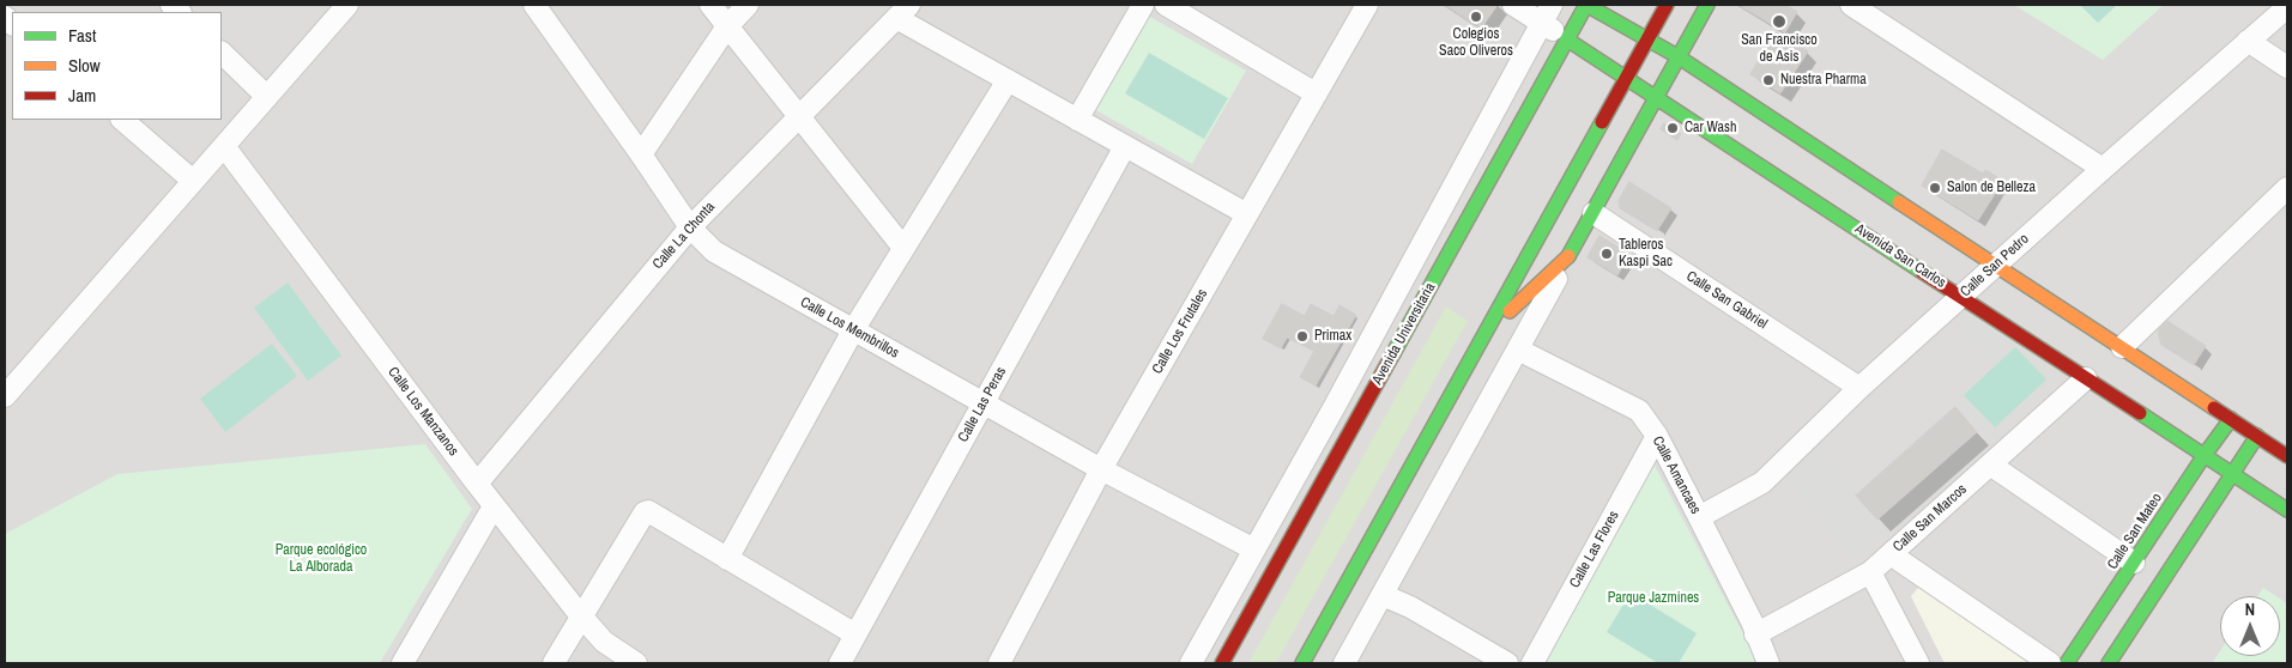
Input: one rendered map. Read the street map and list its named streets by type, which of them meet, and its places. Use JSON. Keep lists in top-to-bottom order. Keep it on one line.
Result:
{"streets":{"street":["Calle La Chonta","Avenida San Carlos","Calle San Pedro","Calle San Gabriel","Calle Los Membrillos","Calle Los Frutales","Avenida Universitaria","Calle Las Peras","Calle Los Manzanos","Calle Amancaes","Calle San Marcos","Calle San Mateo","Calle Las Flores"]},"crossings":[["Calle La Chonta","Calle Los Membrillos"],["Calle La Chonta","Calle Los Manzanos"],["Avenida San Carlos","Calle San Pedro"],["Avenida San Carlos","Avenida Universitaria"],["Avenida San Carlos","Calle San Marcos"],["Avenida San Carlos","Calle San Mateo"],["Calle San Pedro","Calle San Gabriel"],["Calle San Pedro","Calle Amancaes"],["Calle Los Membrillos","Calle Los Frutales"],["Calle Los Membrillos","Avenida Universitaria"],["Calle Los Membrillos","Calle Las Peras"],["Calle Amancaes","Calle San Marcos"],["Calle Amancaes","Calle Las Flores"]],"parks":["Parque ecológico La Alborada","Parque Jazmines"],"places":["Colegios Saco Oliveros","San Francisco de Asis","Nuestra Pharma","Car Wash","Salon de Belleza","Tableros Kaspi Sac","Primax"],"legend":["Fast","Slow","Jam"],"north":"top"}
